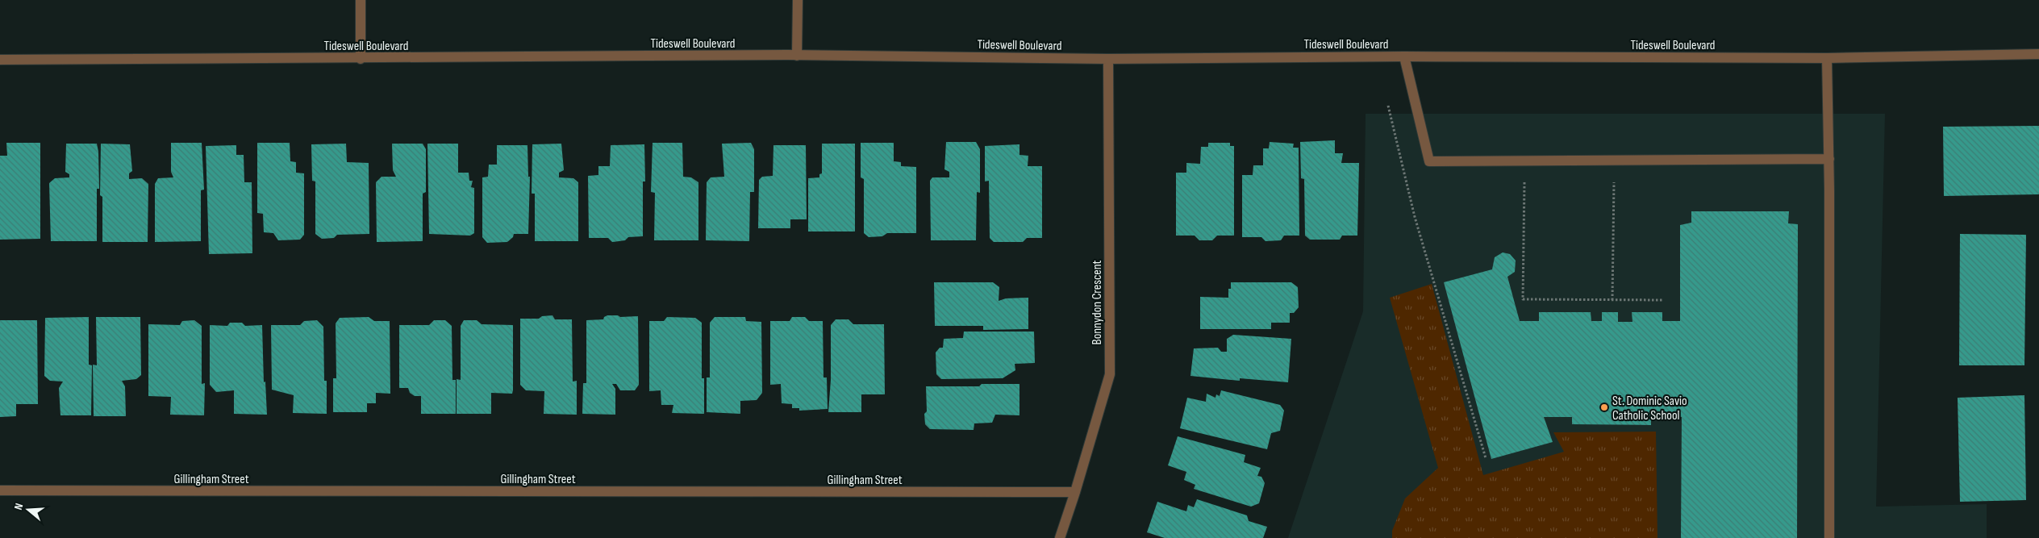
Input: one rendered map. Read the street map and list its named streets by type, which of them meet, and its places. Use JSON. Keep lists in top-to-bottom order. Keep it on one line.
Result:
{"streets":{"street":["Tideswell Boulevard","Bonnydon Crescent","Gillingham Street"]},"crossings":[["Tideswell Boulevard","Bonnydon Crescent"],["Bonnydon Crescent","Gillingham Street"]],"places":["St. Dominic Savio Catholic School"],"north":"left"}
